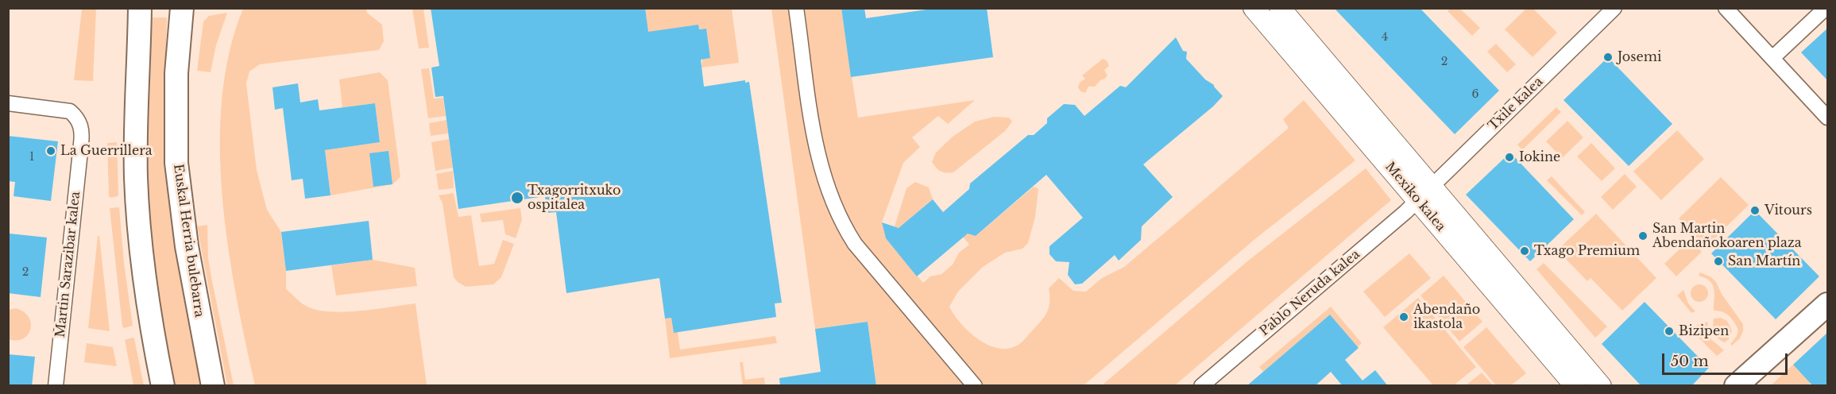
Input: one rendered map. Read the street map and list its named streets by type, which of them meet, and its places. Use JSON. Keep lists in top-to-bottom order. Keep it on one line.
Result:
{"streets":{"main road":["Mexiko kalea","Euskal Herria bulebarra"],"street":["Txile kalea","Martin Sarazibar kalea","Pablo Neruda kalea"]},"crossings":[["Txile kalea","Mexiko kalea"],["Txile kalea","Pablo Neruda kalea"],["Mexiko kalea","Pablo Neruda kalea"]],"places":["Josemi","La Guerrillera","Iokine","Txagorritxuko ospitalea","Vitours","San Martin Abendañokoaren plaza","Txago Premium","San Martín","Abendaño ikastola","Bizipen"],"house_numbers":["4","2","6","1","2"],"scale_bar":"50 m"}
